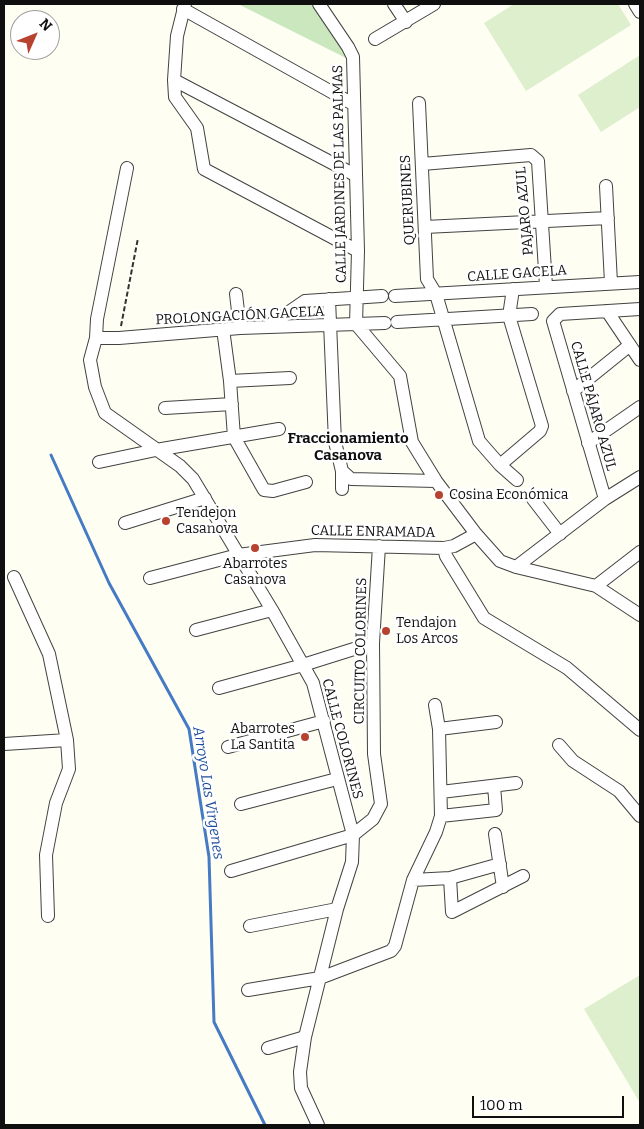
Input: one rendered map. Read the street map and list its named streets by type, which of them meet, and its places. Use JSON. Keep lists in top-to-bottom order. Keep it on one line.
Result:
{"streets":{"street":["CALLE JARDINES DE LAS PALMAS","QUERUBINES","PAJARO AZUL","CALLE GACELA","PROLONGACIÓN GACELA","CALLE PÁJARO AZUL","CALLE ENRAMADA","CIRCUITO COLORINES","CALLE COLORINES"]},"crossings":[["CALLE JARDINES DE LAS PALMAS","CALLE GACELA"],["CALLE JARDINES DE LAS PALMAS","PROLONGACIÓN GACELA"],["QUERUBINES","PAJARO AZUL"],["QUERUBINES","CALLE GACELA"],["QUERUBINES","PROLONGACIÓN GACELA"],["PAJARO AZUL","CALLE GACELA"],["CALLE GACELA","PROLONGACIÓN GACELA"],["PROLONGACIÓN GACELA","CALLE COLORINES"],["CALLE ENRAMADA","CIRCUITO COLORINES"],["CALLE ENRAMADA","CALLE COLORINES"],["CIRCUITO COLORINES","CALLE COLORINES"]],"districts":["Fraccionamiento Casanova"],"water":["Arroyo Las Virgenes"],"places":["Cosina Económica","Tendejon Casanova","Abarrotes Casanova","Tendajon Los Arcos","Abarrotes La Santita"],"scale_bar":"100 m","north":"top right"}
